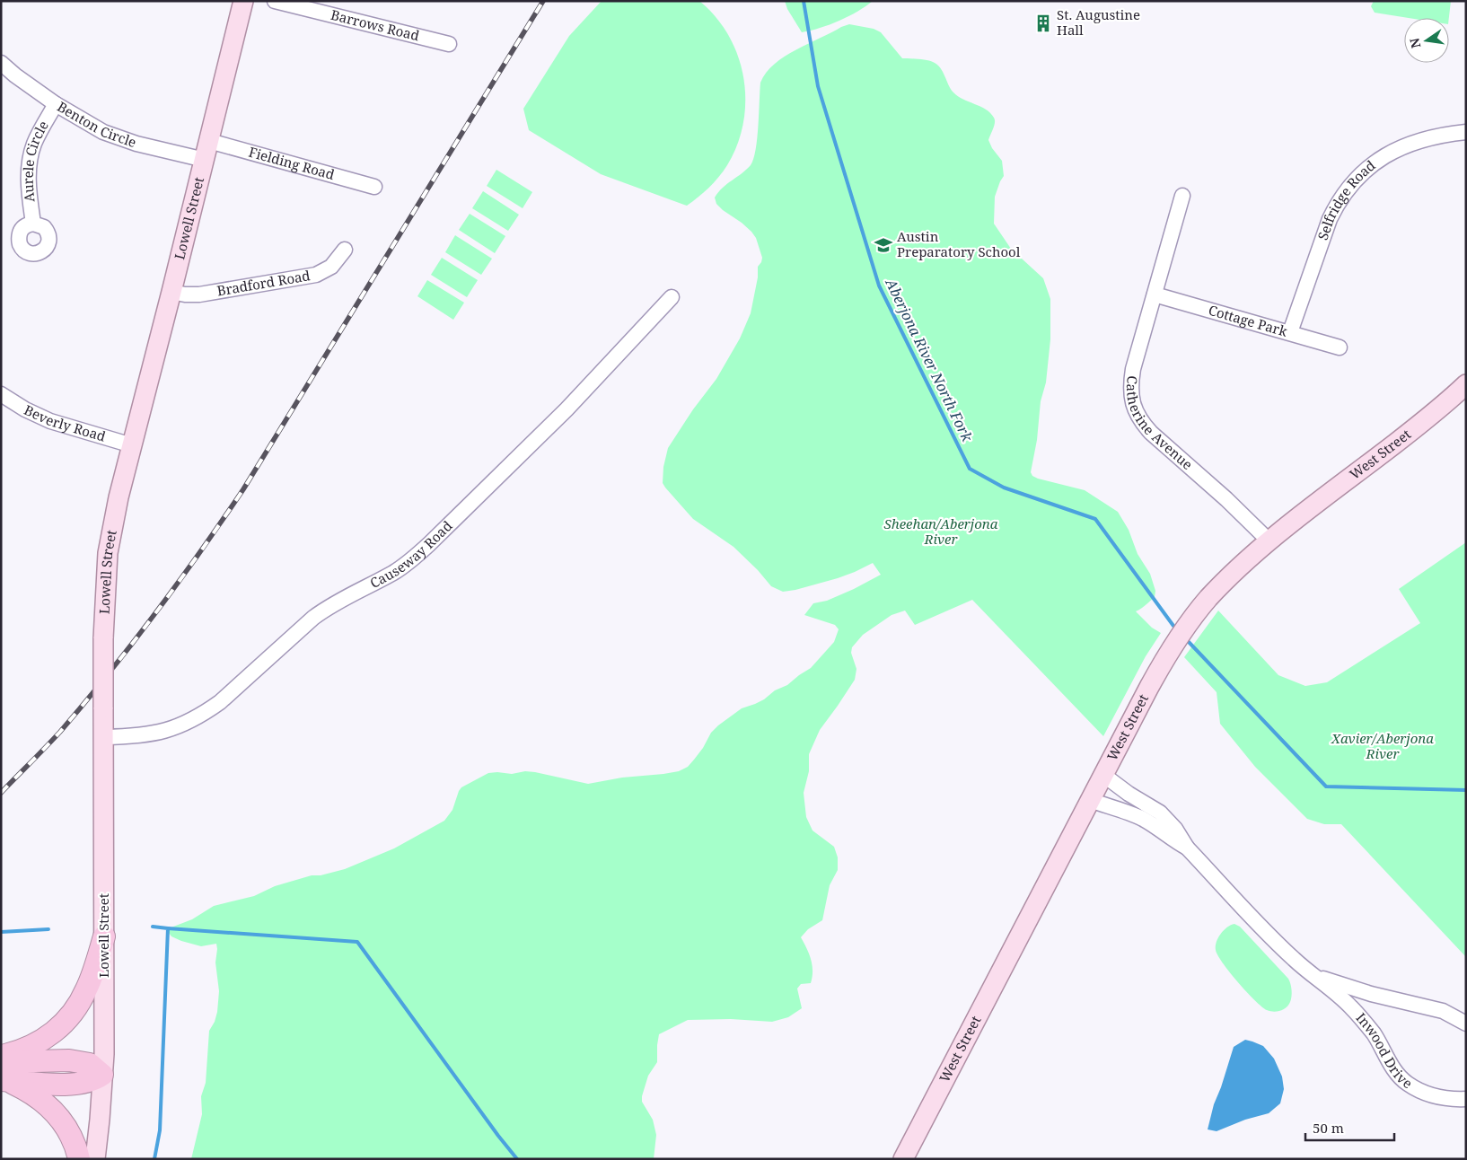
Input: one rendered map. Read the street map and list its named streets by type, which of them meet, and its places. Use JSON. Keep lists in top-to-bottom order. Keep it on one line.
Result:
{"streets":{"main road":["Lowell Street","West Street"],"street":["Barrows Road","Benton Circle","Aurele Circle","Fielding Road","Selfridge Road","Bradford Road","Cottage Park","Catherine Avenue","Beverly Road","Causeway Road","Inwood Drive"]},"crossings":[["Benton Circle","Aurele Circle"],["Benton Circle","Lowell Street"],["Fielding Road","Lowell Street"],["Selfridge Road","Cottage Park"],["Lowell Street","Bradford Road"],["Lowell Street","Beverly Road"],["Lowell Street","Causeway Road"],["Cottage Park","Catherine Avenue"],["Catherine Avenue","West Street"],["West Street","Inwood Drive"]],"water":["Aberjona River North Fork"],"parks":["Sheehan/Aberjona River","Xavier/Aberjona River"],"places":{"building":["St. Augustine Hall"],"school or university":["Austin Preparatory School"]},"scale_bar":"50 m","north":"left"}
